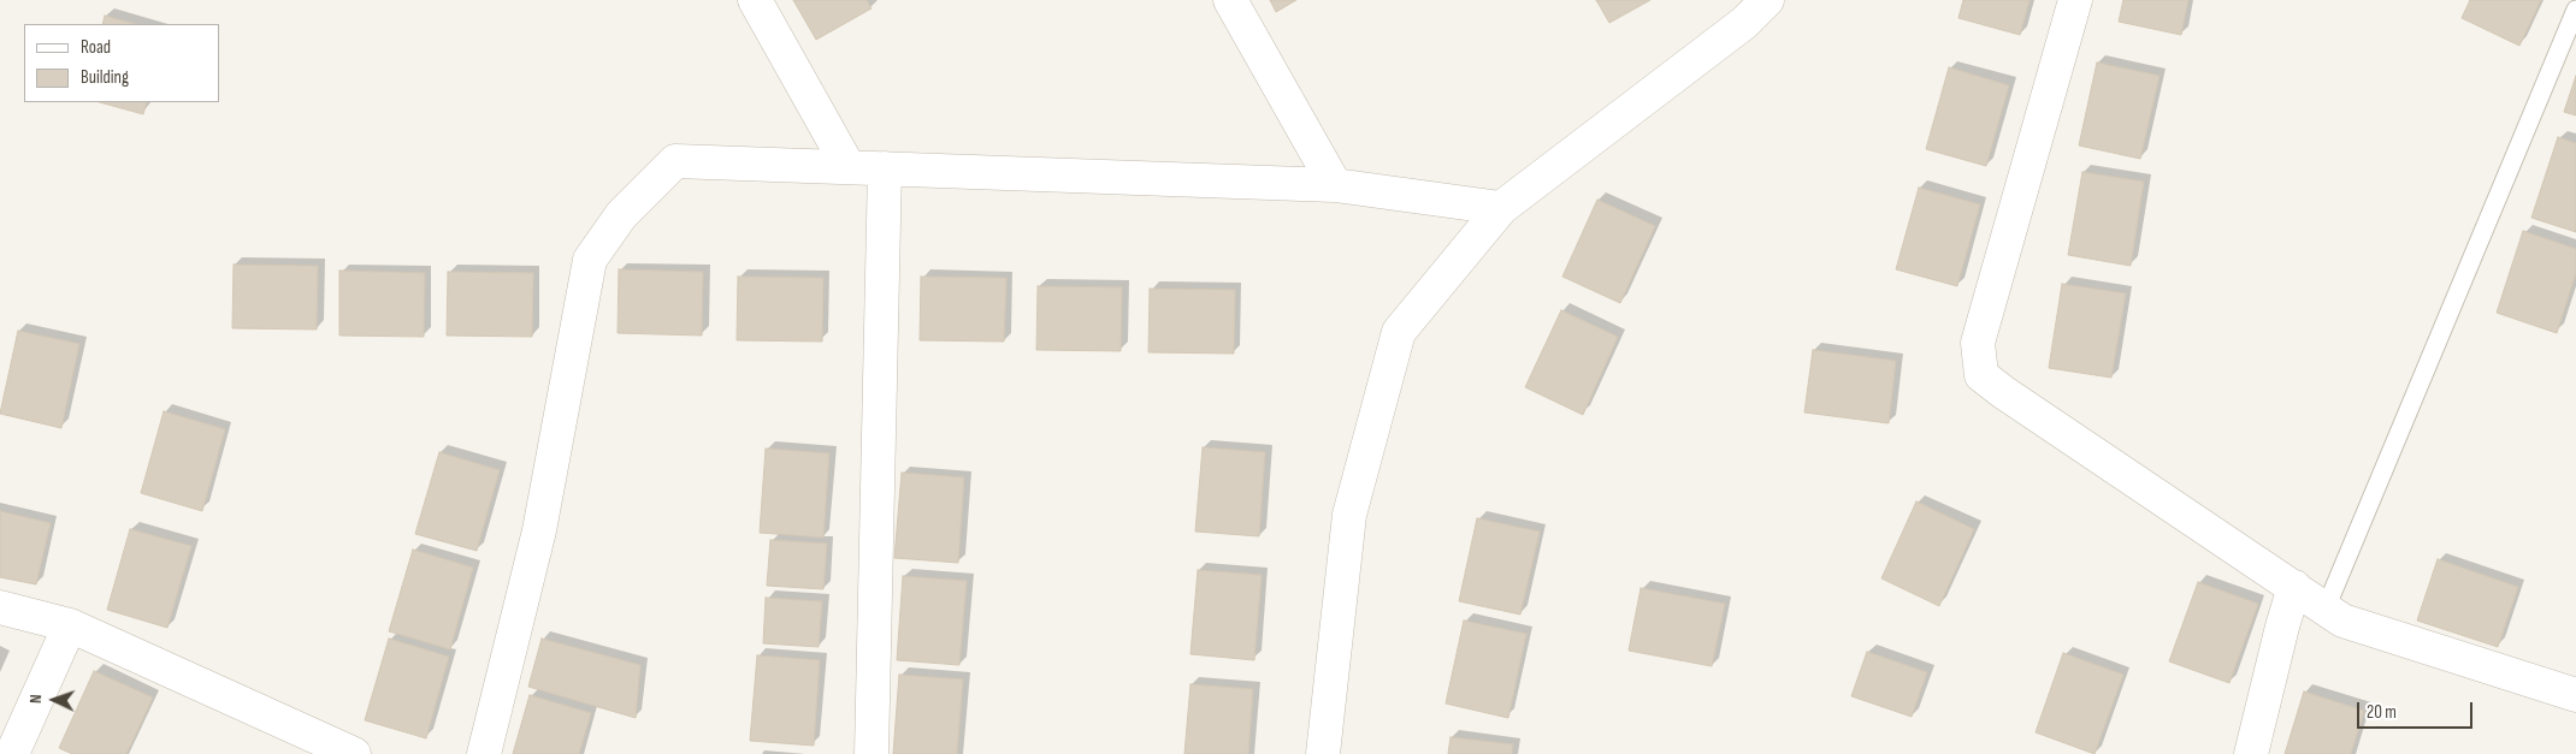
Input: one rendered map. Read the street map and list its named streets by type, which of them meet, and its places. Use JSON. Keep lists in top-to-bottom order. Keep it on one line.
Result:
{"legend":["Road","Building"],"scale_bar":"20 m","north":"left"}
